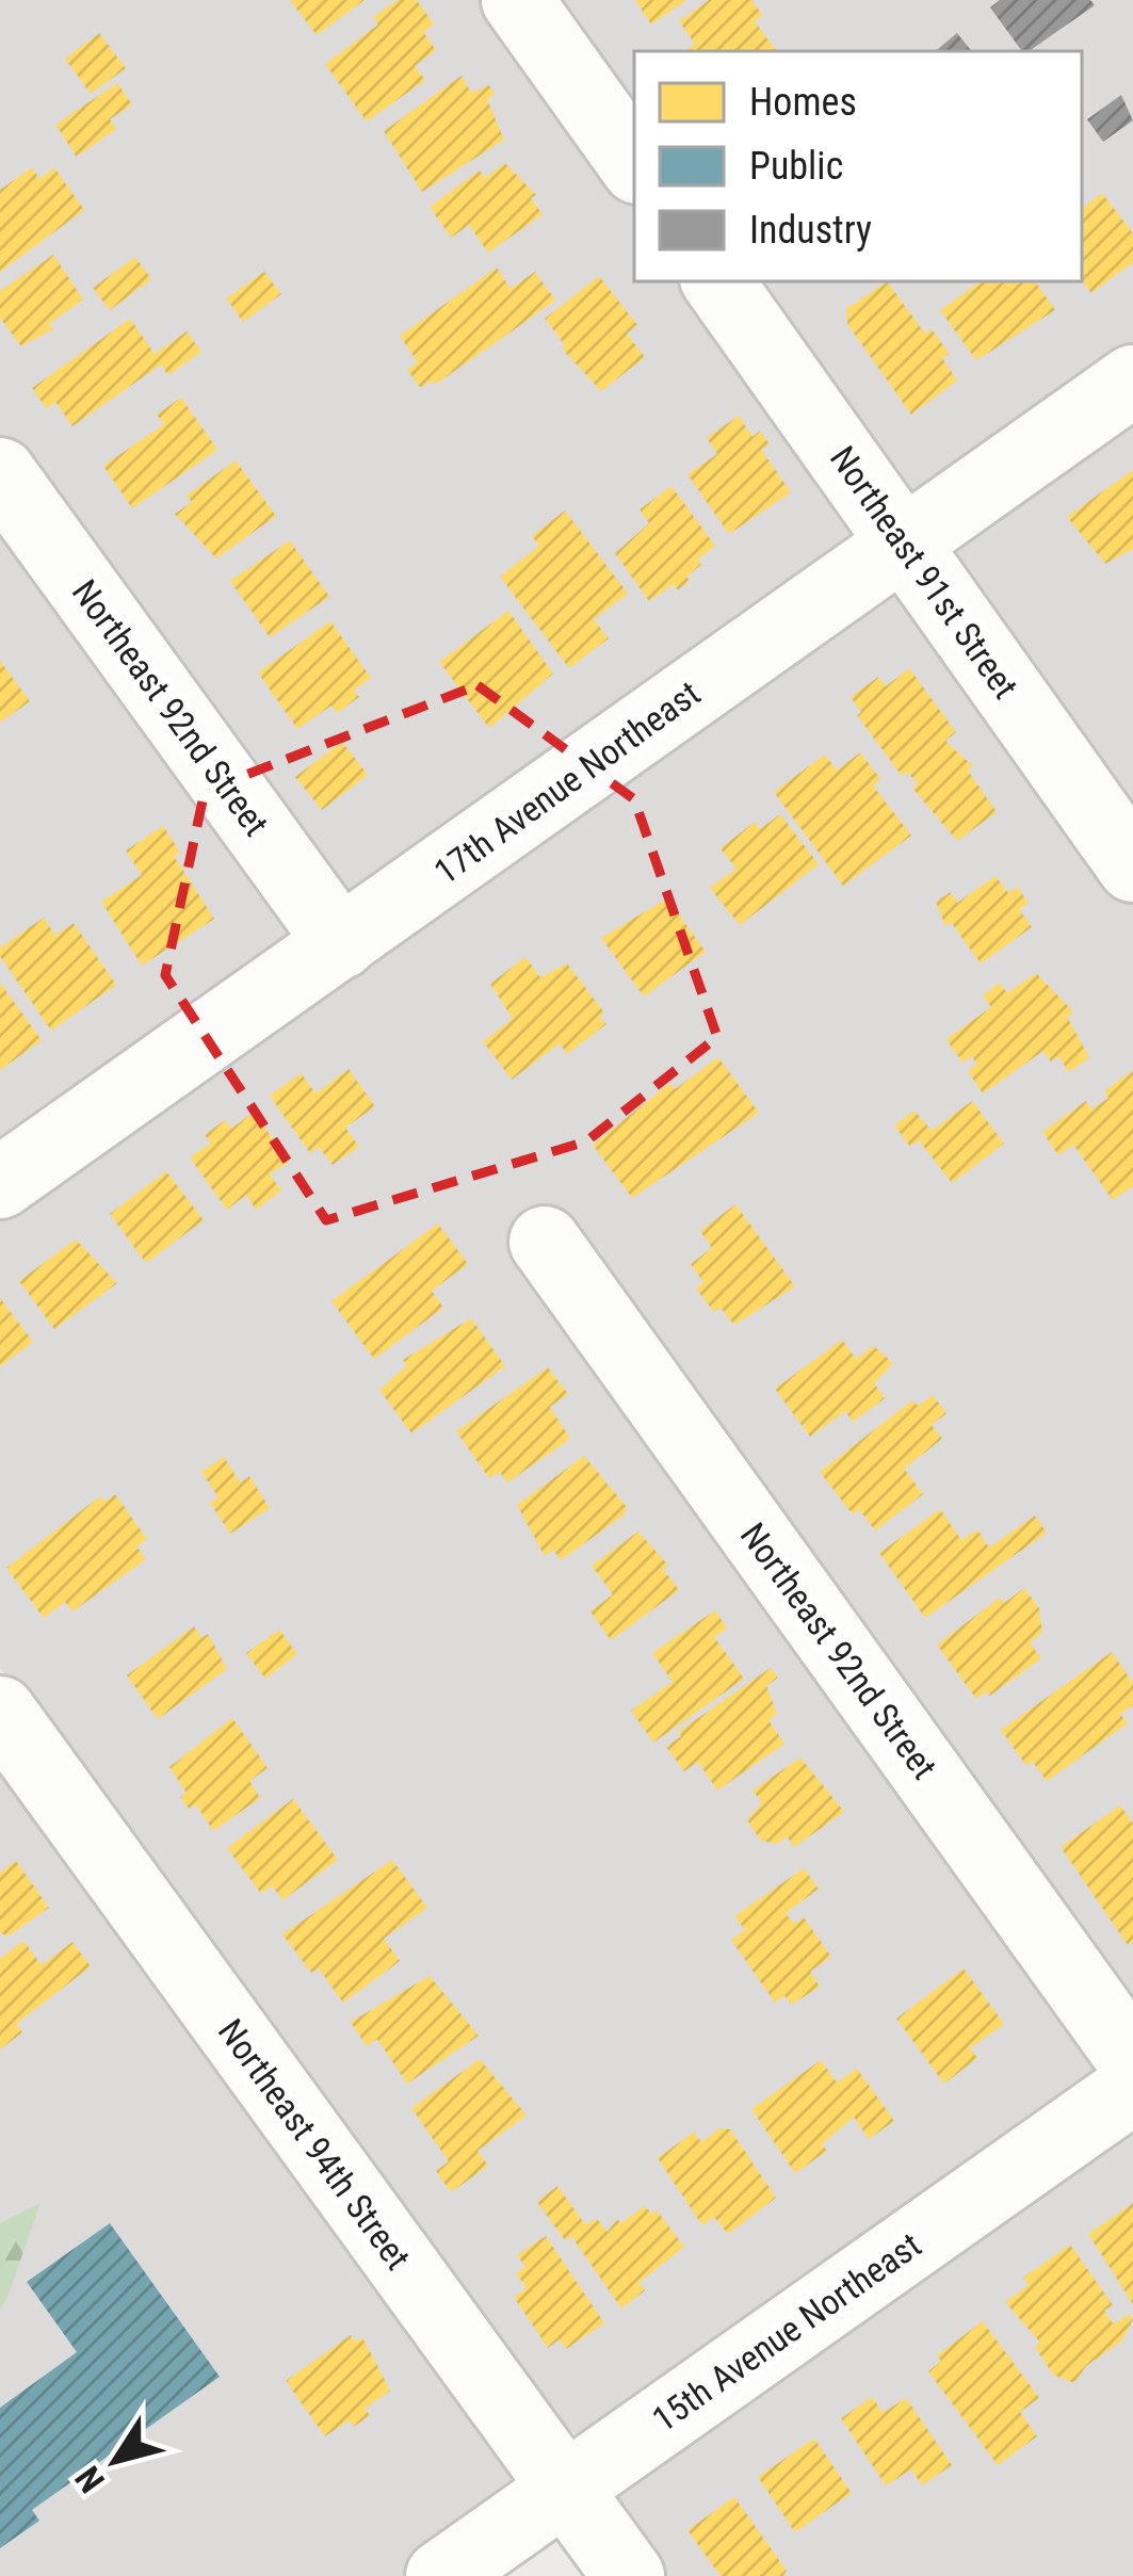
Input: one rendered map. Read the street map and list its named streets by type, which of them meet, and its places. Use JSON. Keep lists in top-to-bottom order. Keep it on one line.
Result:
{"streets":{"street":["Northeast 91st Street","Northeast 92nd Street","17th Avenue Northeast","Northeast 94th Street","15th Avenue Northeast"]},"crossings":[["Northeast 91st Street","17th Avenue Northeast"],["Northeast 92nd Street","17th Avenue Northeast"],["Northeast 94th Street","15th Avenue Northeast"]],"legend":["Homes","Public","Industry"],"north":"bottom left"}
